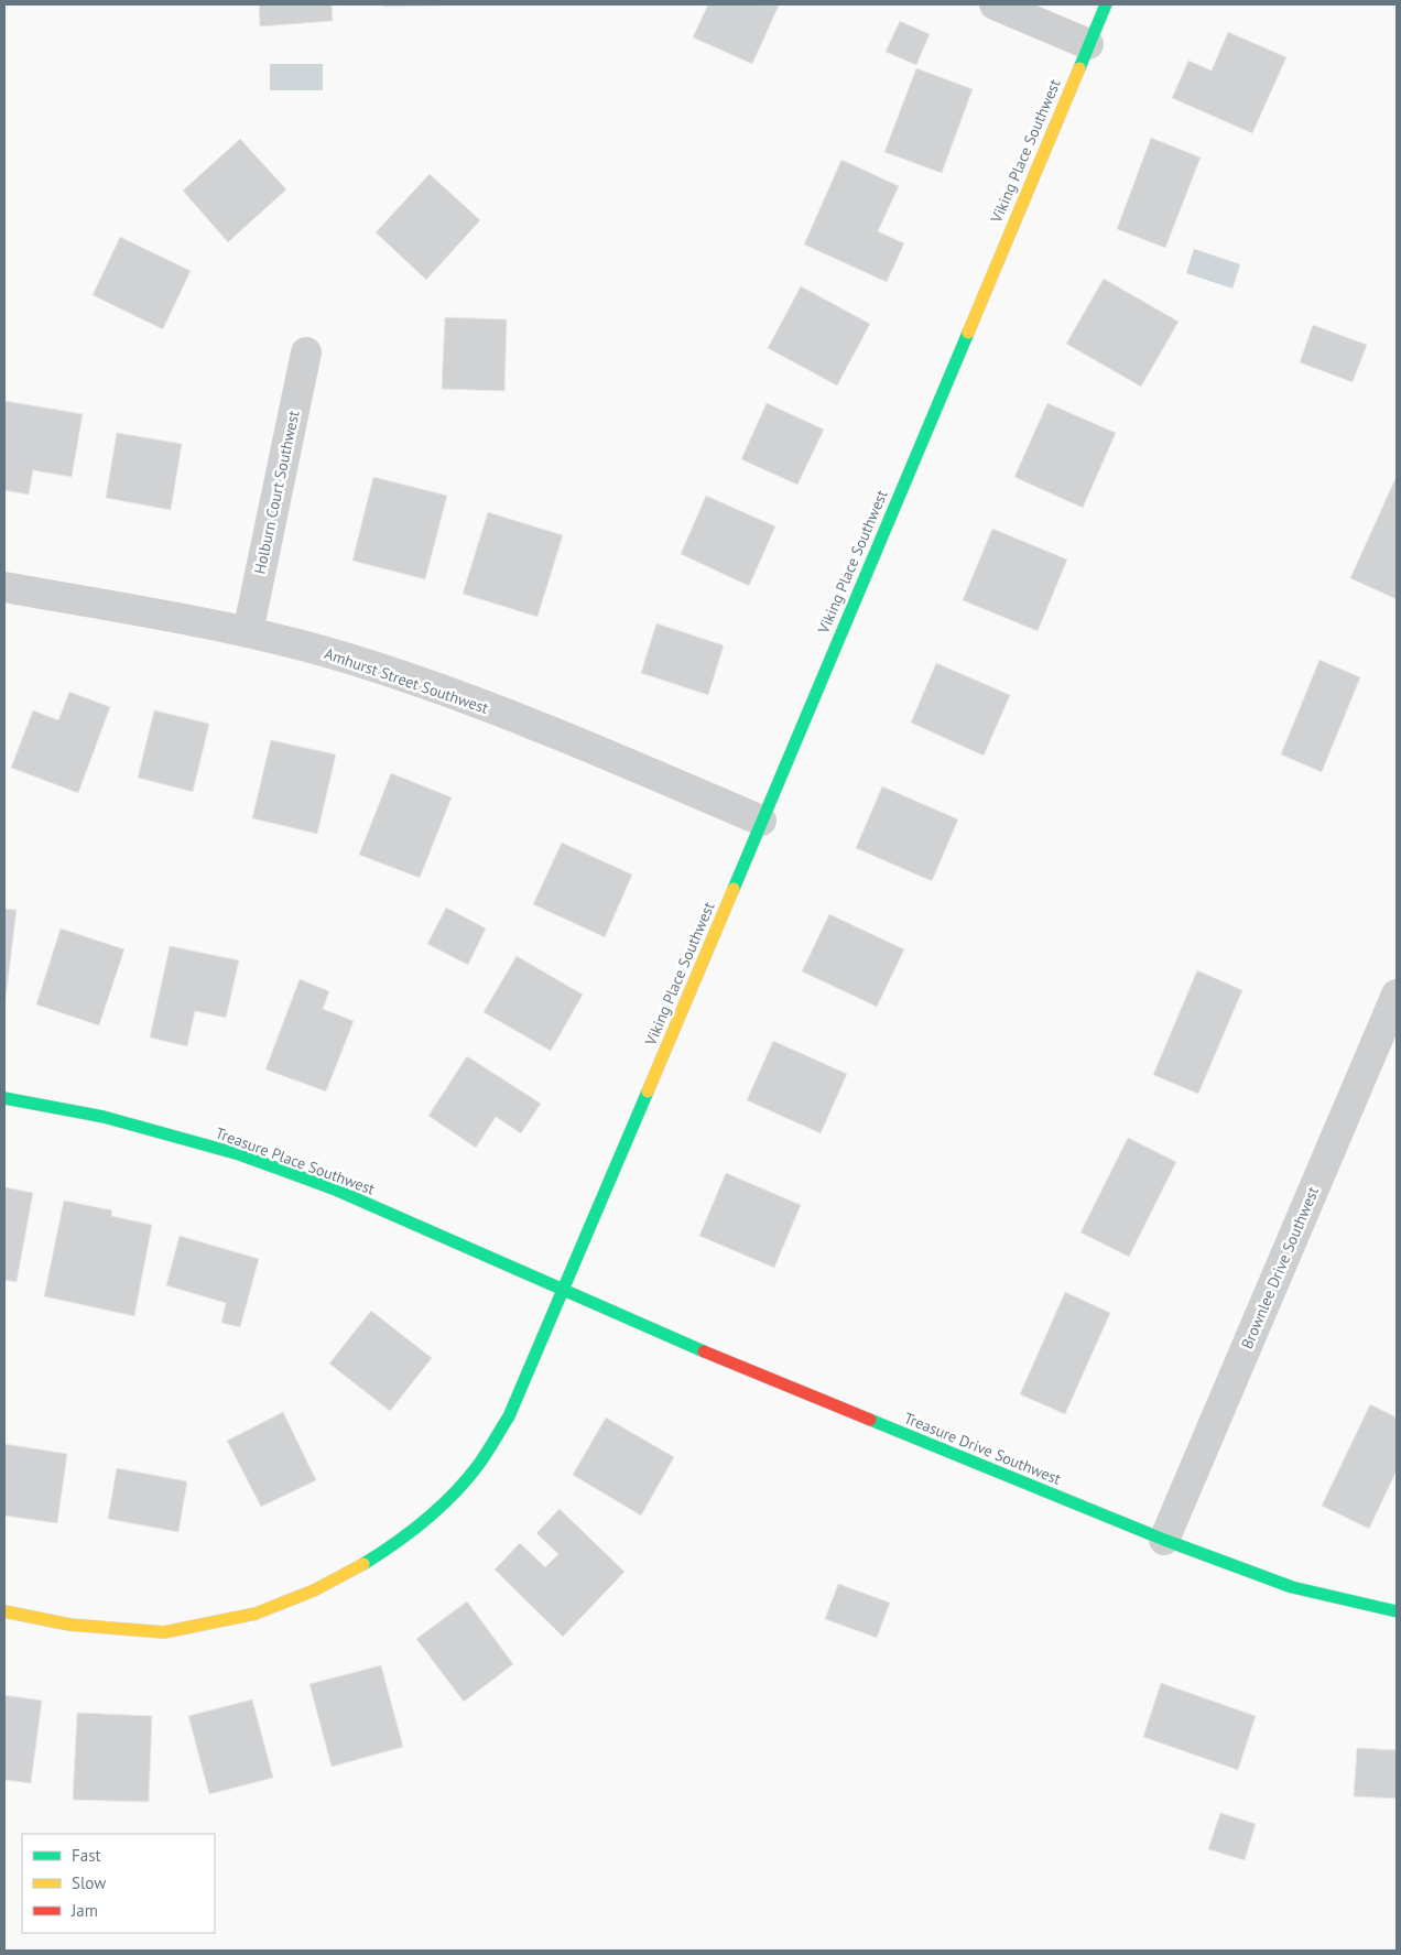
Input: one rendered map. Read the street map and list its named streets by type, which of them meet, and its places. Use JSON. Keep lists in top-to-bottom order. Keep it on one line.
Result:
{"streets":{"street":["Viking Place Southwest","Holburn Court Southwest","Amhurst Street Southwest","Treasure Place Southwest","Brownlee Drive Southwest","Treasure Drive Southwest"]},"crossings":[["Viking Place Southwest","Amhurst Street Southwest"],["Viking Place Southwest","Treasure Place Southwest"],["Viking Place Southwest","Treasure Drive Southwest"],["Holburn Court Southwest","Amhurst Street Southwest"],["Treasure Place Southwest","Treasure Drive Southwest"],["Brownlee Drive Southwest","Treasure Drive Southwest"]],"legend":["Fast","Slow","Jam"]}
